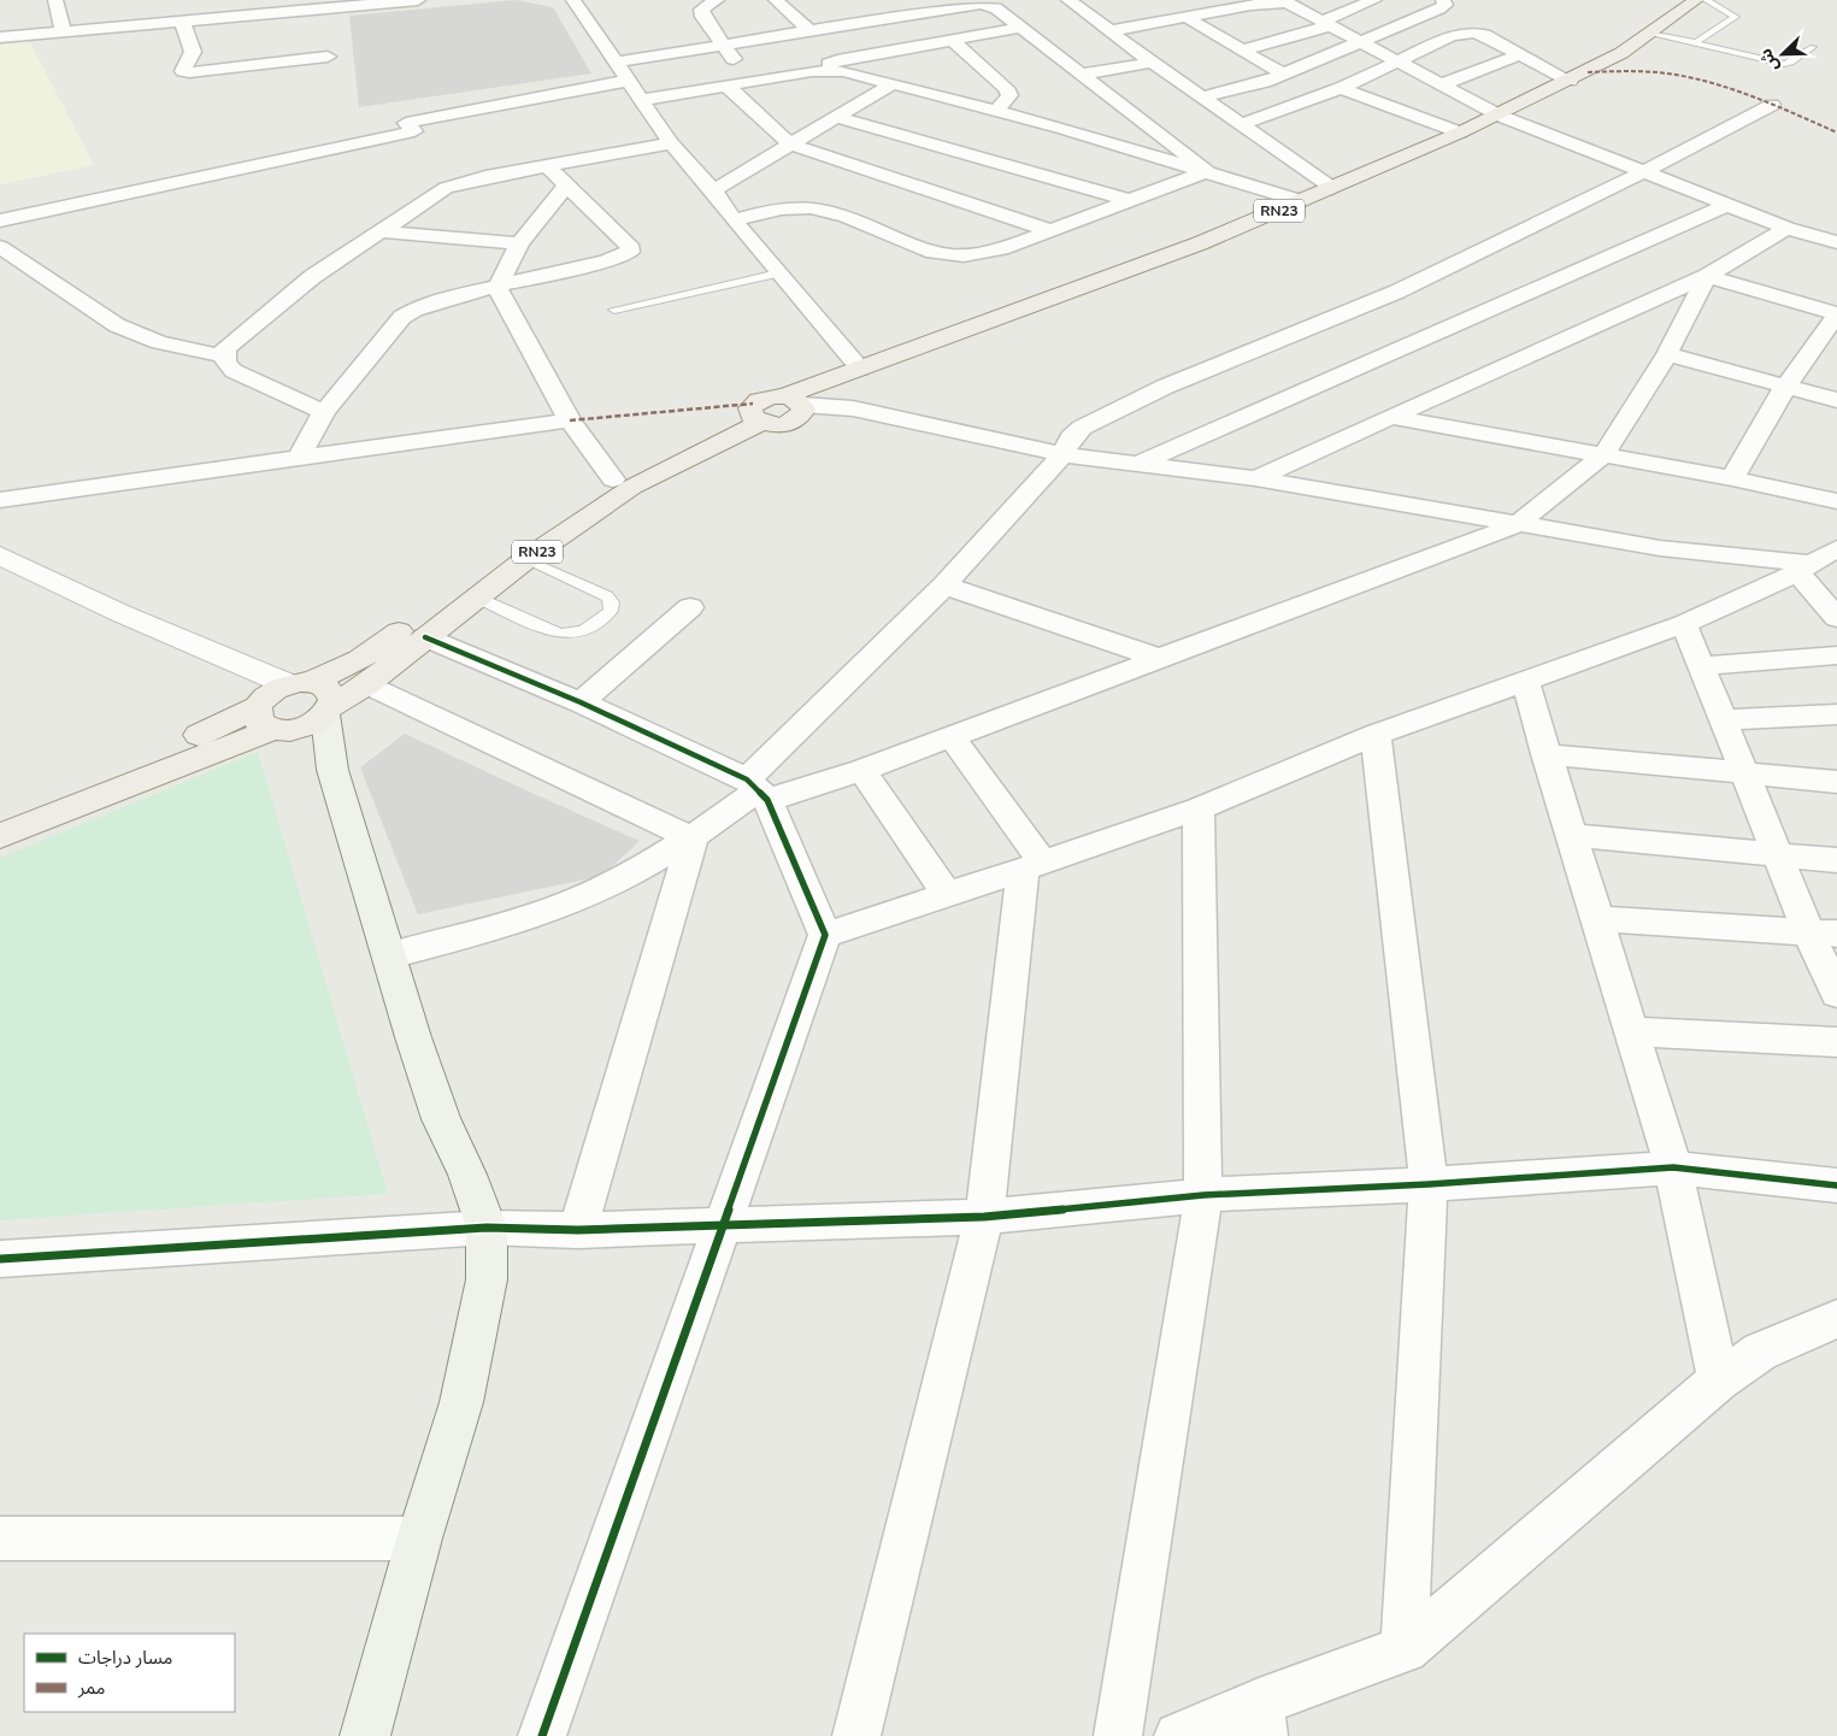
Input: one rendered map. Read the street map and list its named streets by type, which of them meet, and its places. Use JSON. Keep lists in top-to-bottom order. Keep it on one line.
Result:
{"streets":{"main road":["RN23"]},"legend":["مسار دراجات","ممر"],"north":"bottom left"}
